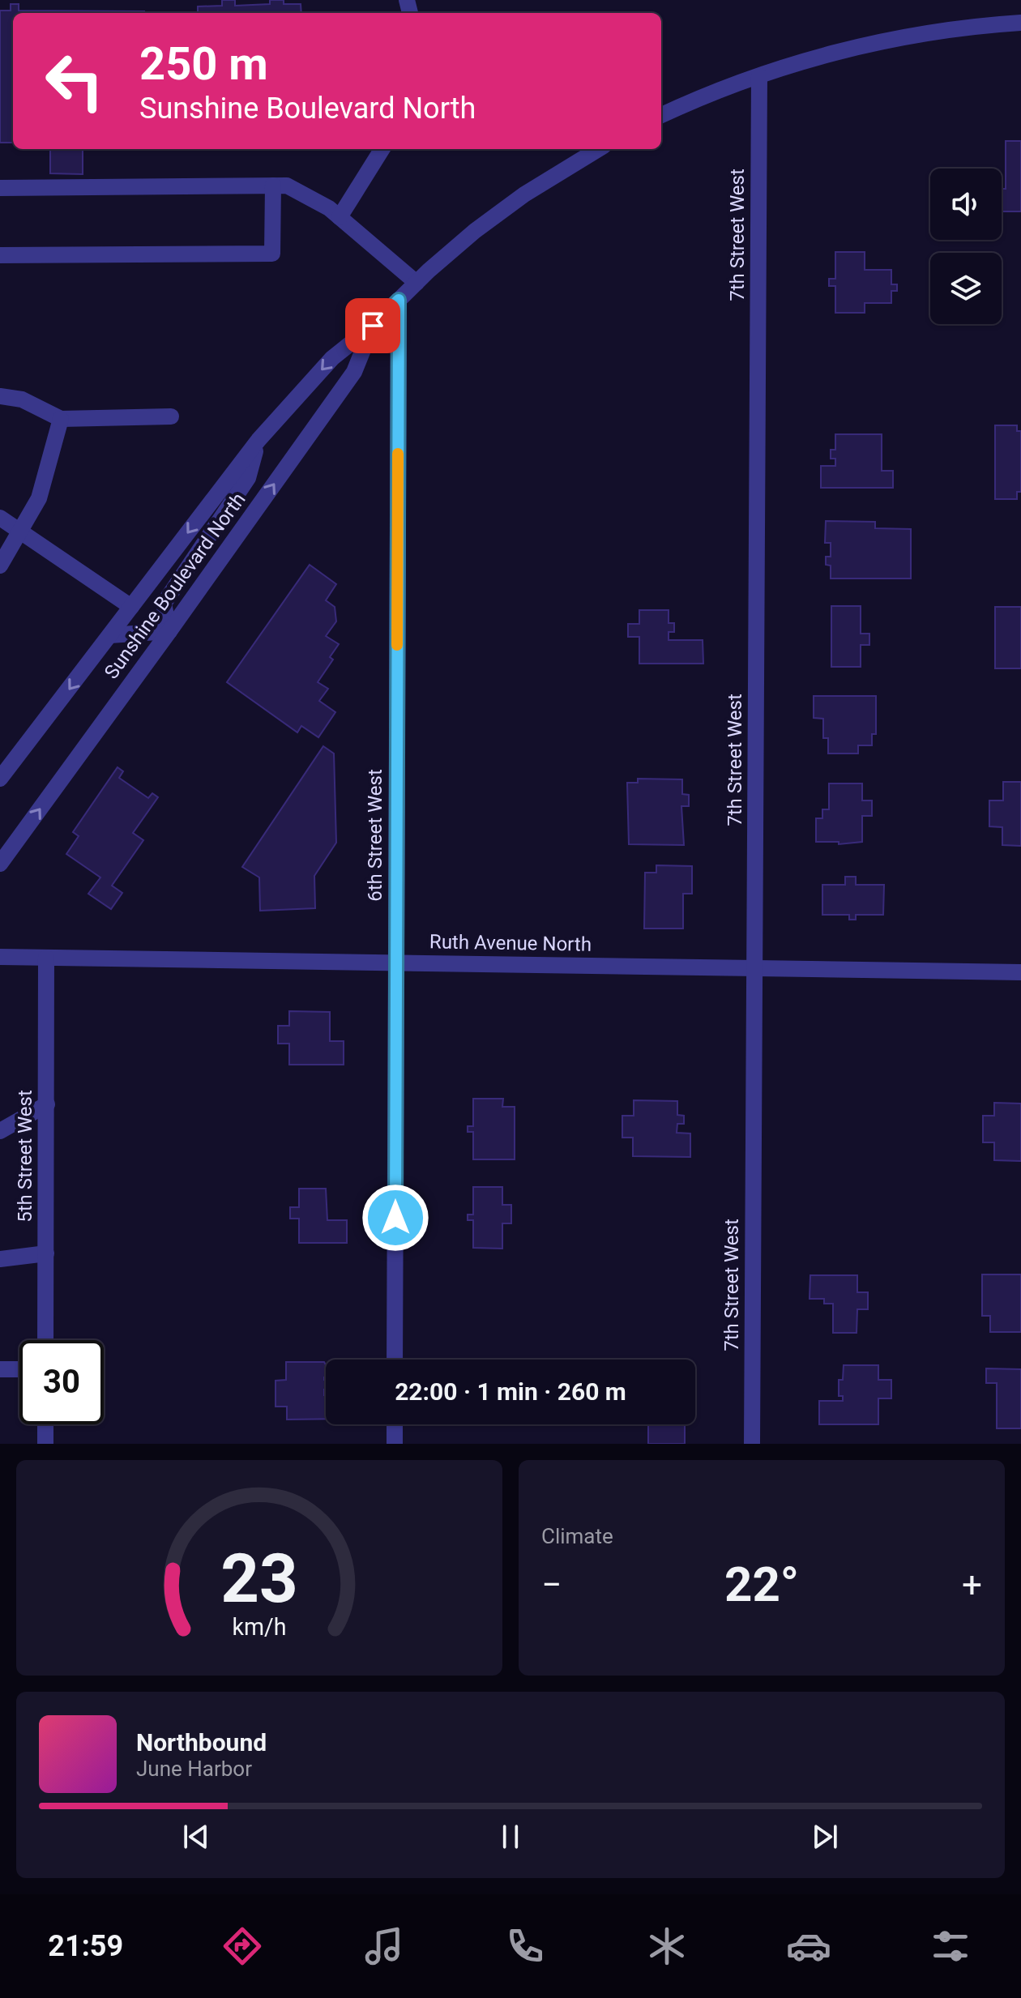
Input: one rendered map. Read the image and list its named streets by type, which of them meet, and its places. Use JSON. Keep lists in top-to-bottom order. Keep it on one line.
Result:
{"streets":{"street":["7th Street West","Sunshine Boulevard North","6th Street West","Ruth Avenue North","5th Street West"]},"crossings":[["7th Street West","Ruth Avenue North"],["Sunshine Boulevard North","6th Street West"],["6th Street West","Ruth Avenue North"],["Ruth Avenue North","5th Street West"]],"page":{"turn":["250 m","Sunshine Boulevard North"],"limit":"30","trip":"22:00 · 1 min · 260 m","tile":"Climate","heat":["−","22°","+"],"song":["Northbound","June Harbor"],"tabs":"21:59","gauge":["23","km/h"]}}
